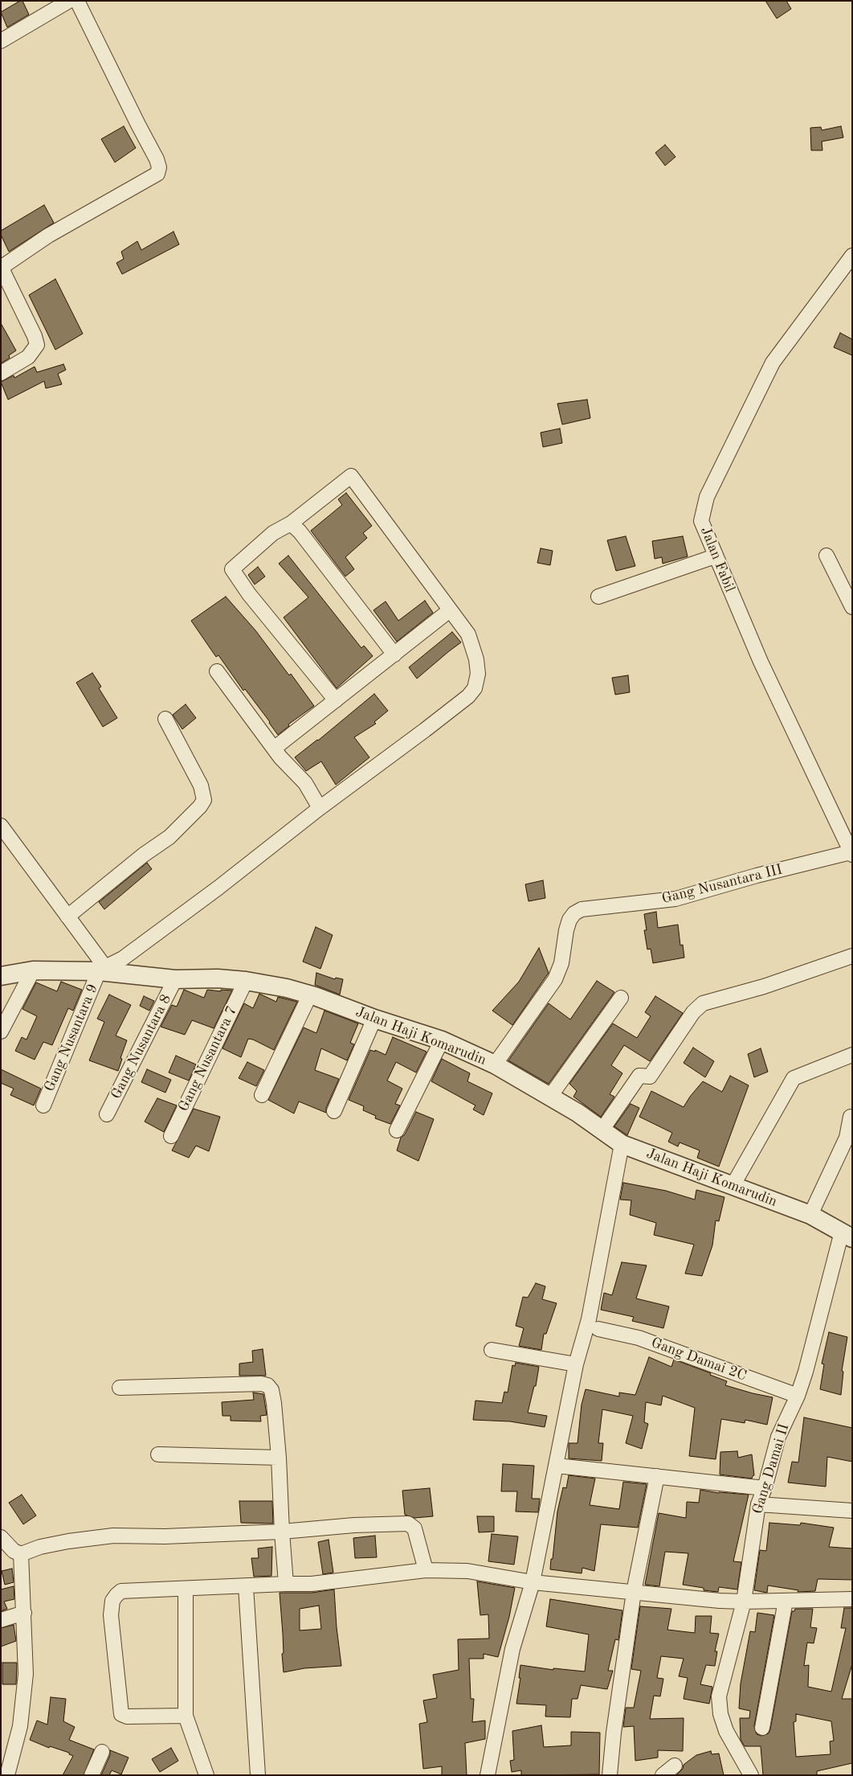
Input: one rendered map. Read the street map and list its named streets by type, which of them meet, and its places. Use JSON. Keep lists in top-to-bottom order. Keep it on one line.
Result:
{"streets":{"street":["Jalan Fabil","Gang Nusantara III","Jalan Haji Komarudin","Gang Nusantara 9","Gang Nusantara 8","Gang Nusantara 7","Gang Damai 2C","Gang Damai II"]},"crossings":[["Jalan Fabil","Gang Nusantara III"],["Gang Nusantara III","Jalan Haji Komarudin"],["Jalan Haji Komarudin","Gang Nusantara 9"],["Jalan Haji Komarudin","Gang Nusantara 8"],["Jalan Haji Komarudin","Gang Nusantara 7"],["Jalan Haji Komarudin","Gang Damai II"],["Gang Damai 2C","Gang Damai II"]]}
